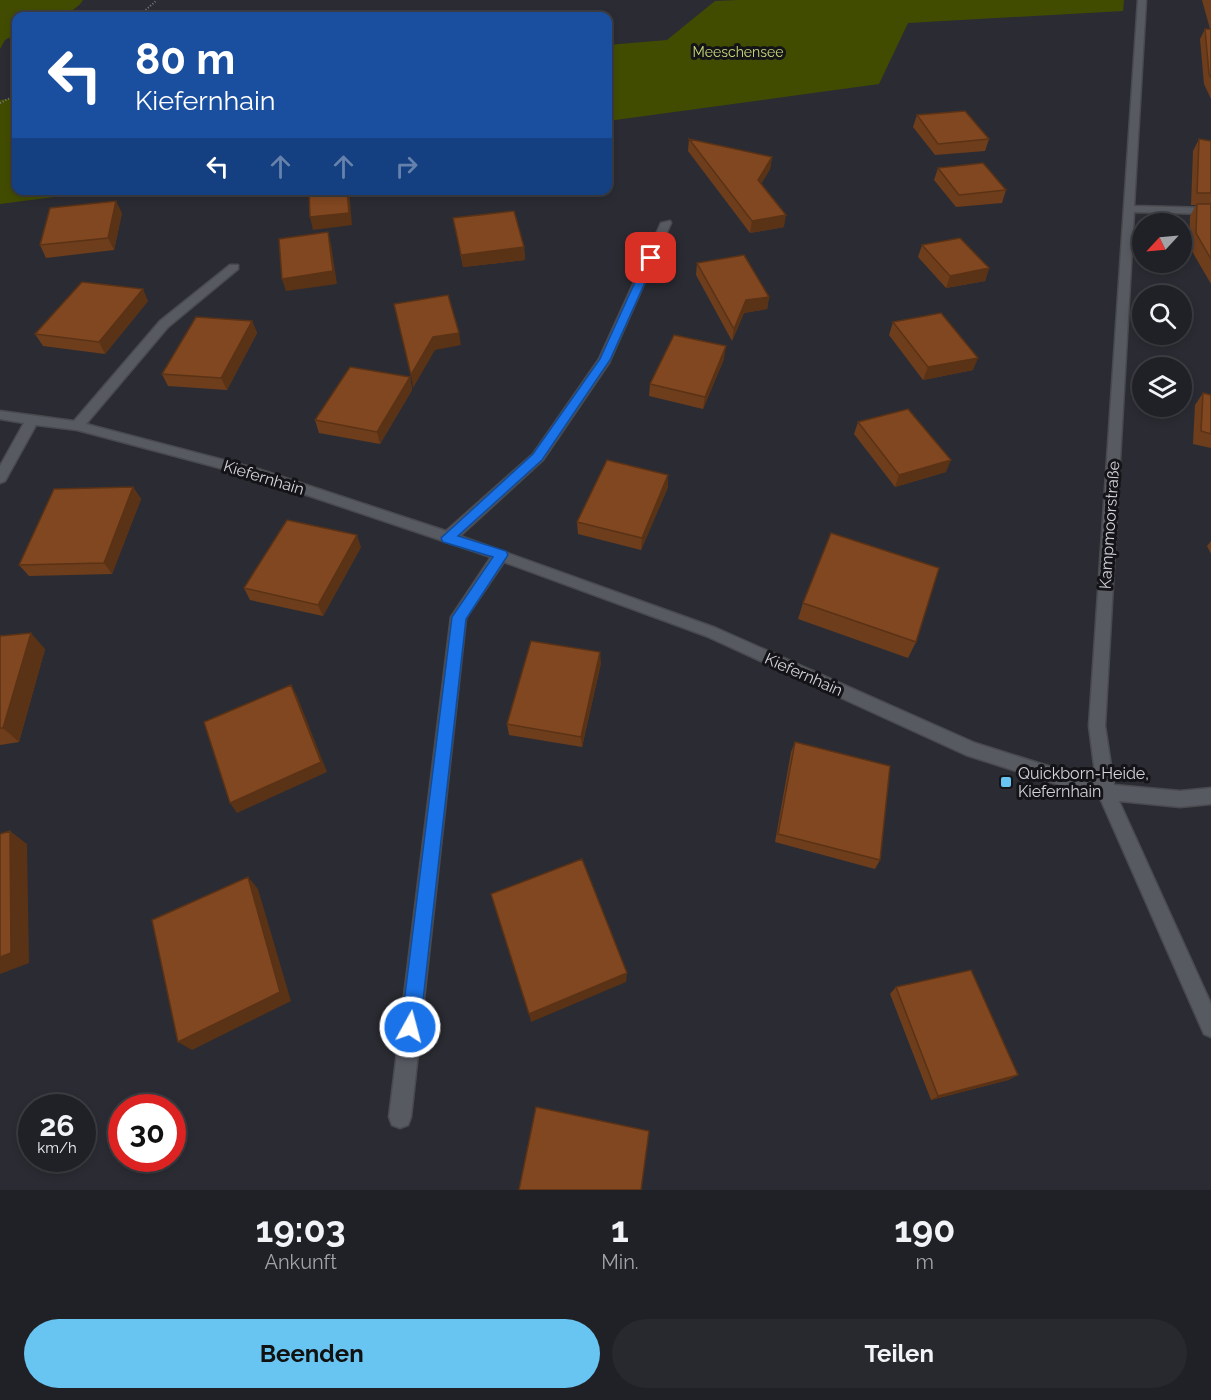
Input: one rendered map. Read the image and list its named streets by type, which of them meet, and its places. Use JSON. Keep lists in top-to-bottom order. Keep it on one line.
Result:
{"streets":{"street":["Kiefernhain","Kampmoorstraße"]},"crossings":[["Kiefernhain","Kampmoorstraße"]],"parks":["Meeschensee"],"places":{"transit":["Quickborn-Heide, Kiefernhain"]},"north":"bottom left","page":{"turn":["80 m","Kiefernhain"],"speed":"26 km/h","limit":"30","eta":["19:03","Ankunft","1","Min.","190","m"],"buttons":["Beenden","Teilen"]}}
